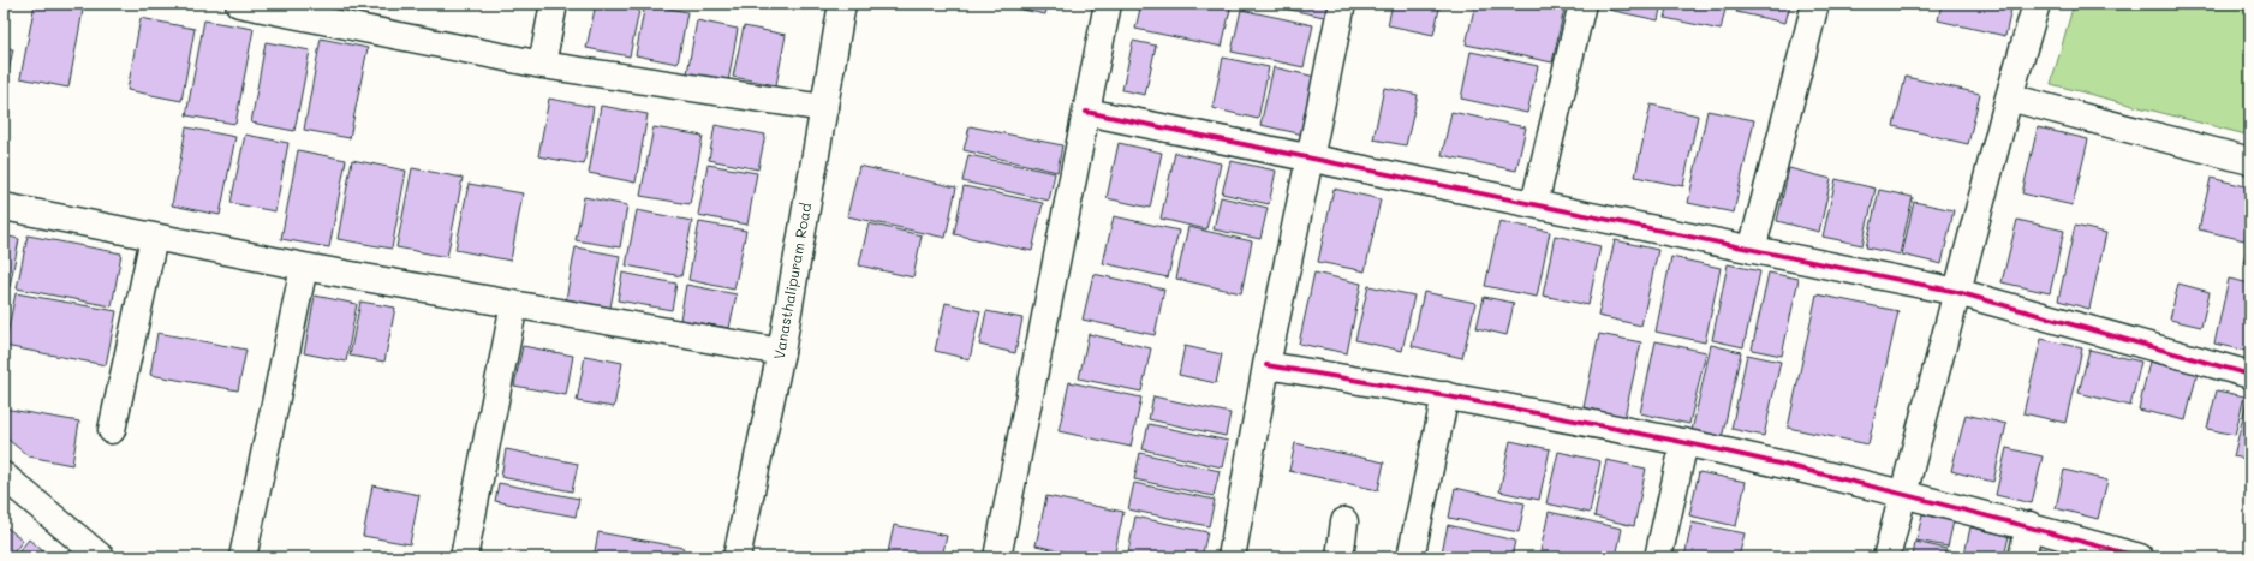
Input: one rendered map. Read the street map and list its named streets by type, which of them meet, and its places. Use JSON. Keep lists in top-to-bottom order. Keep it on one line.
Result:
{"streets":{"street":["Vanasthalipuram Road"]}}
